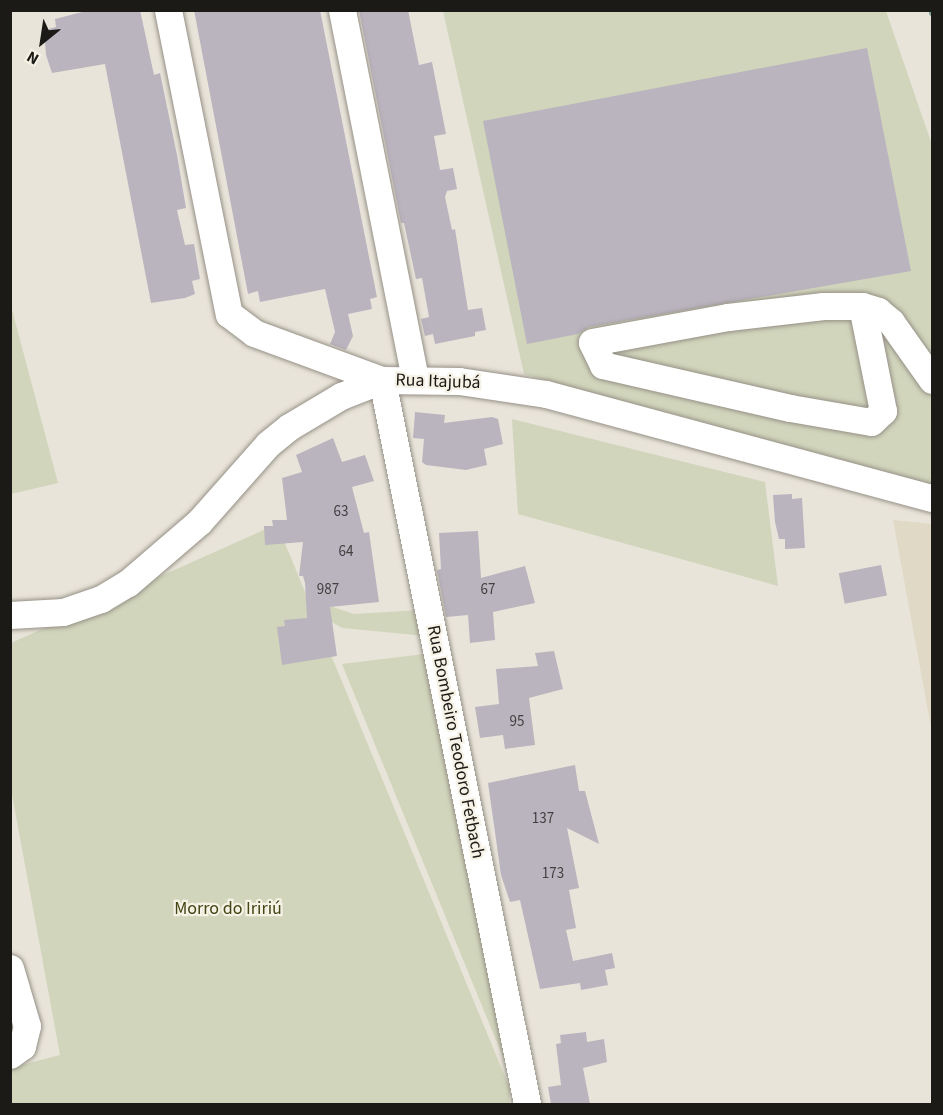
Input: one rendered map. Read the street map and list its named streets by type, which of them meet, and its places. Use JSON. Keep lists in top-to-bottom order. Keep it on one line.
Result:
{"streets":{"street":["Rua Itajubá","Rua Bombeiro Teodoro Fetbach"]},"crossings":[["Rua Itajubá","Rua Bombeiro Teodoro Fetbach"]],"parks":["Morro do Iririú"],"house_numbers":["63","64","987","67","95","137","173"],"north":"bottom left"}
